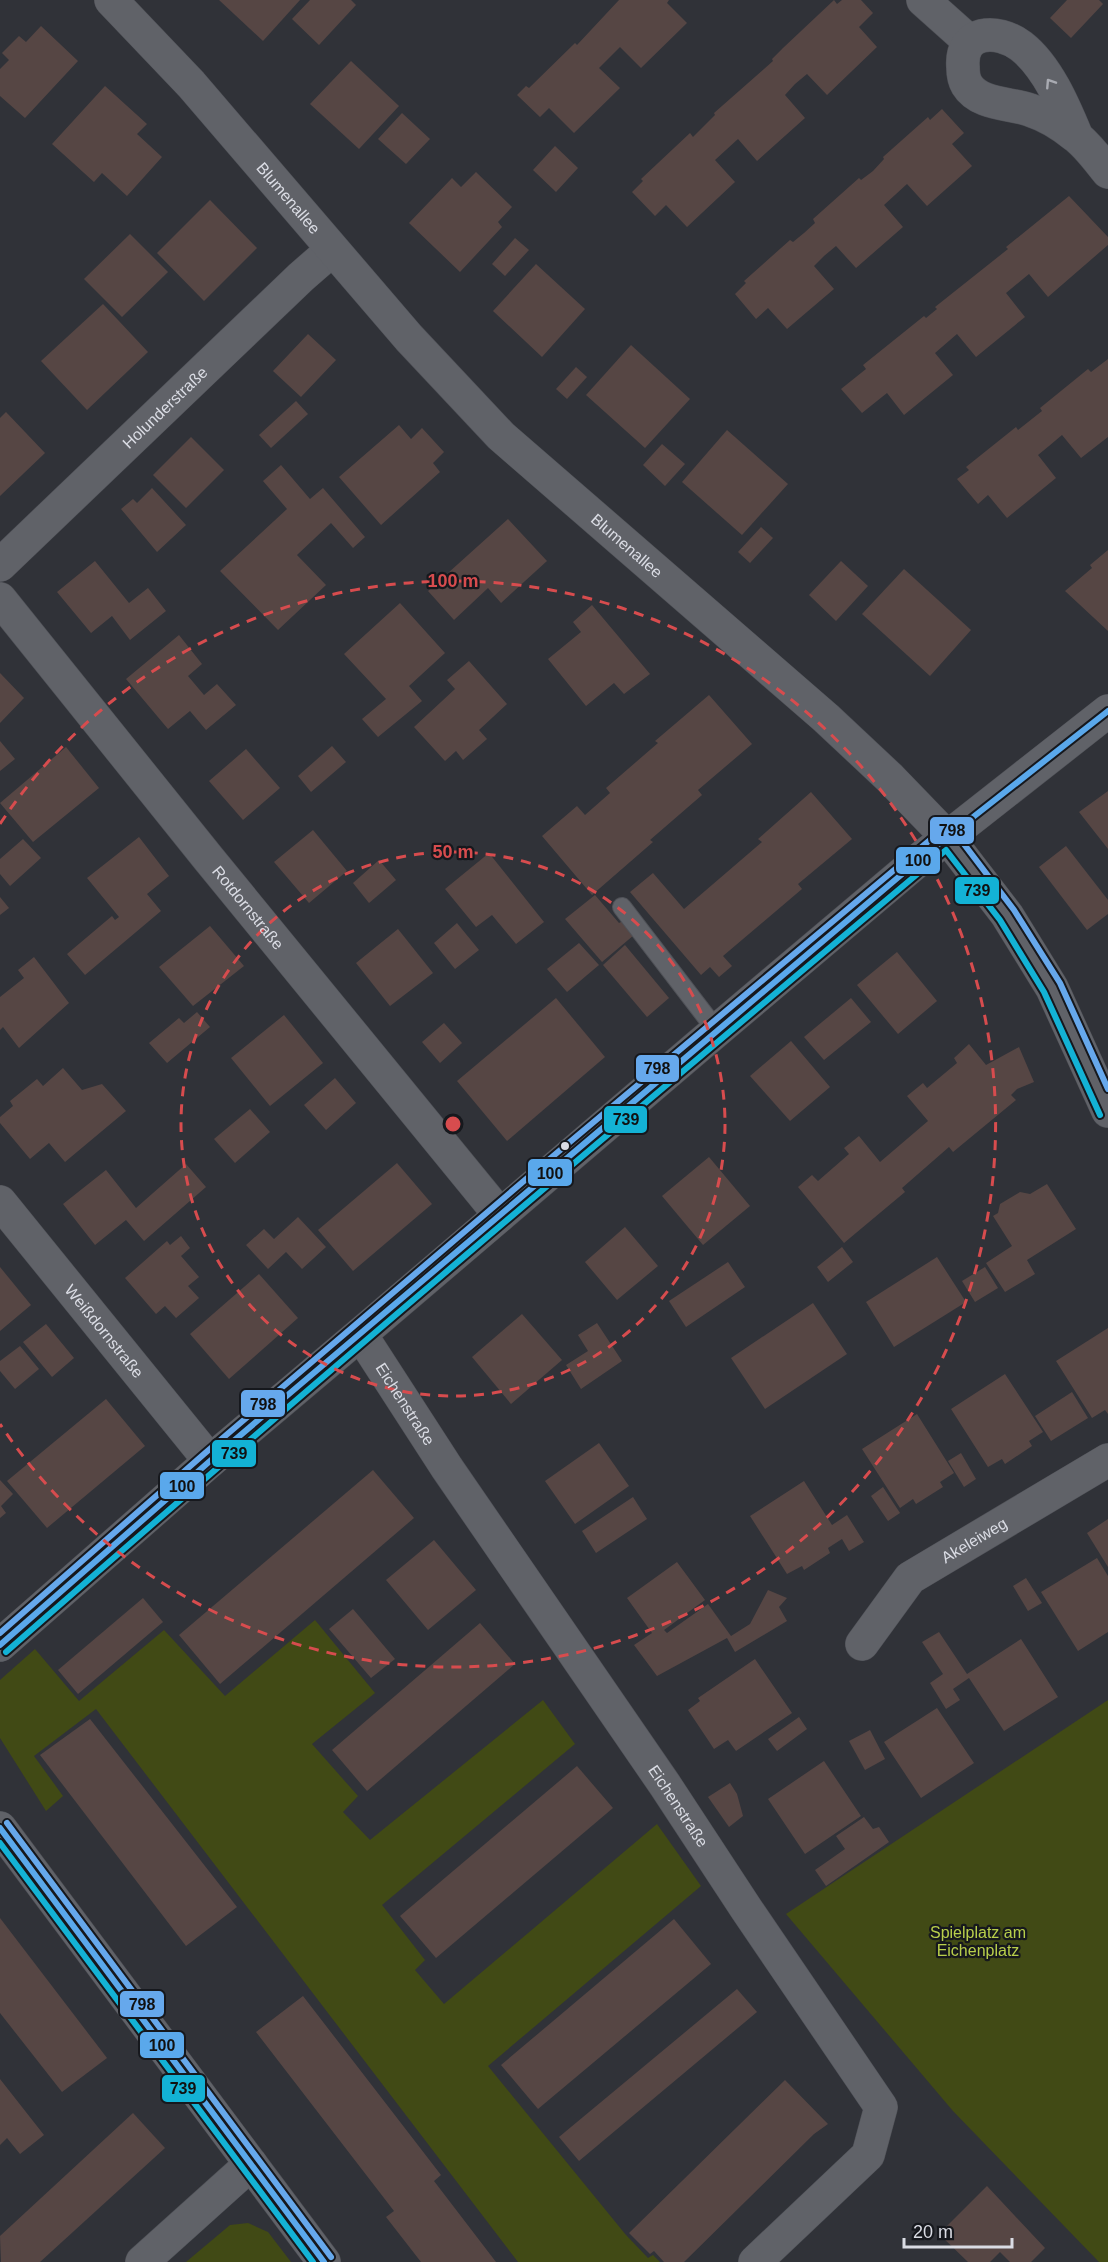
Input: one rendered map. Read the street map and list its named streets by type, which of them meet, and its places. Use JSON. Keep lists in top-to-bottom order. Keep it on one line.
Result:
{"streets":{"street":["Blumenallee","Holunderstraße","Rotdornstraße","Weißdornstraße","Eichenstraße","Akeleiweg"]},"crossings":[["Blumenallee","Holunderstraße"]],"parks":["Spielplatz am Eichenplatz"],"lines":["transit line 100","transit line 798","transit line 739"],"scale_bar":"20 m","rings":["100 m","50 m"]}
